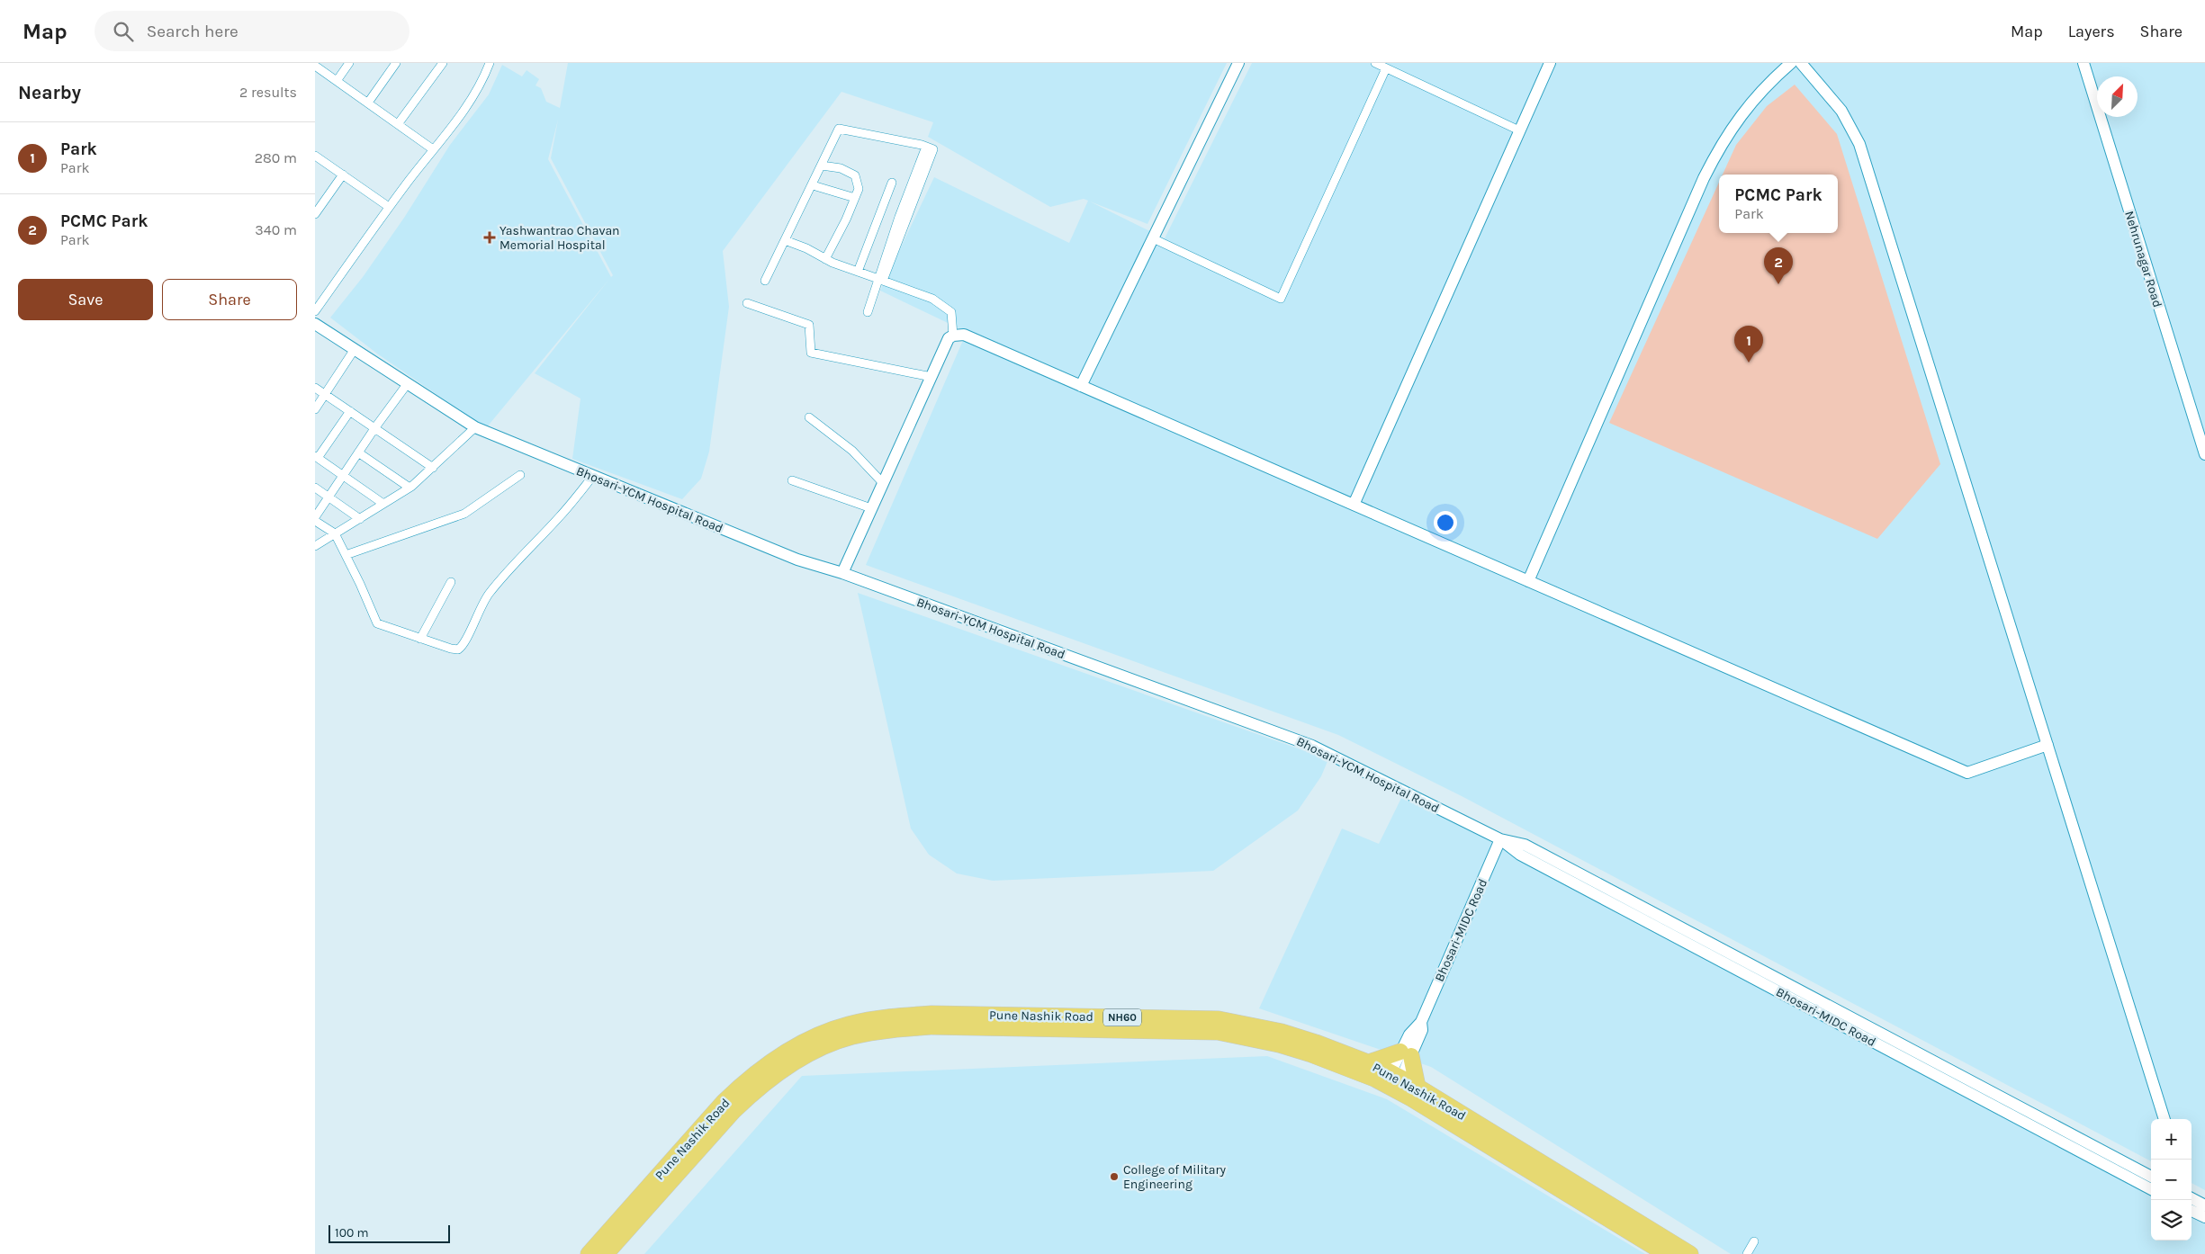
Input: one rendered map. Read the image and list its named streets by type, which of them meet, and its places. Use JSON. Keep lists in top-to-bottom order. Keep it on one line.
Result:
{"streets":{"highway":["Pune Nashik Road","NH60"],"street":["Nehrunagar Road","Bhosari-YCM Hospital Road","Bhosari-MIDC Road"]},"crossings":[["Bhosari-YCM Hospital Road","Bhosari-MIDC Road"],["Bhosari-MIDC Road","Pune Nashik Road"]],"places":{"health":["Yashwantrao Chavan Memorial Hospital"],"other":["College of Military Engineering"]},"scale_bar":"100 m","north":"top right","page":{"header":"Map","search":"Search here","nav":["Map","Layers","Share"],"heading":["Nearby","2 results"],"list":[{"mark":"1","name":"Park","note":"Park","value":"280 m"},{"mark":"2","name":"PCMC Park","note":"Park","value":"340 m"}],"popup":["PCMC Park","Park"],"pins":["2","1"],"buttons":["Save","Share"],"map_buttons":["+","−"],"scale":"100 m"}}
